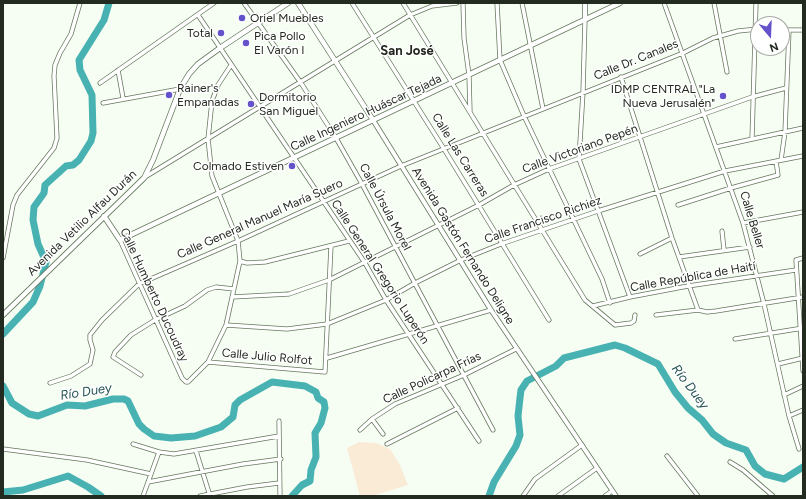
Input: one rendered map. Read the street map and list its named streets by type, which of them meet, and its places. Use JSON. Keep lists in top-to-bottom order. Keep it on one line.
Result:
{"streets":{"main road":["Calle Ingeniero Huáscar Tejada","Avenida Vetilio Alfau Durán","Avenida Gastón Fernando Deligne","Calle Humberto Ducoudray"],"street":["Calle Dr. Canales","Calle Victoriano Pepén","Calle Las Carreras","Calle Úrsula Morel","Calle General Manuel María Suero","Calle Francisco Richiez","Calle Beller","Calle General Gregorio Luperón","Calle República de Haití","Calle Julio Rolfot","Calle Policarpa Frías"]},"crossings":[["Calle Dr. Canales","Calle General Manuel María Suero"],["Calle Dr. Canales","Calle Beller"],["Calle Ingeniero Huáscar Tejada","Calle Las Carreras"],["Calle Ingeniero Huáscar Tejada","Calle Úrsula Morel"],["Calle Ingeniero Huáscar Tejada","Avenida Gastón Fernando Deligne"],["Calle Ingeniero Huáscar Tejada","Calle General Gregorio Luperón"],["Calle Ingeniero Huáscar Tejada","Calle Humberto Ducoudray"],["Calle Victoriano Pepén","Calle Las Carreras"],["Calle Victoriano Pepén","Calle Úrsula Morel"],["Calle Victoriano Pepén","Calle Beller"],["Calle Victoriano Pepén","Avenida Gastón Fernando Deligne"],["Calle Victoriano Pepén","Calle General Gregorio Luperón"],["Calle Las Carreras","Calle General Manuel María Suero"],["Calle Las Carreras","Calle Francisco Richiez"],["Calle Úrsula Morel","Calle General Manuel María Suero"],["Calle Úrsula Morel","Calle Francisco Richiez"],["Calle Úrsula Morel","Avenida Vetilio Alfau Durán"],["Calle Úrsula Morel","Calle Policarpa Frías"],["Calle General Manuel María Suero","Avenida Gastón Fernando Deligne"],["Calle General Manuel María Suero","Calle General Gregorio Luperón"],["Calle General Manuel María Suero","Calle Humberto Ducoudray"],["Calle Francisco Richiez","Calle Beller"],["Calle Francisco Richiez","Avenida Gastón Fernando Deligne"],["Calle Francisco Richiez","Calle General Gregorio Luperón"],["Calle Beller","Calle República de Haití"],["Avenida Vetilio Alfau Durán","Calle General Gregorio Luperón"],["Avenida Vetilio Alfau Durán","Calle Humberto Ducoudray"],["Avenida Gastón Fernando Deligne","Calle Policarpa Frías"],["Calle General Gregorio Luperón","Calle Policarpa Frías"],["Calle Humberto Ducoudray","Calle Julio Rolfot"]],"districts":["San José"],"water":["Río Duey"],"places":["Oriel Muebles","Total","Pica Pollo El Varón I","Rainer's Empanadas","IDMP CENTRAL \"La Nueva Jerusalén\"","Dormitorio San Miguel","Colmado Estiven"],"north":"bottom"}
